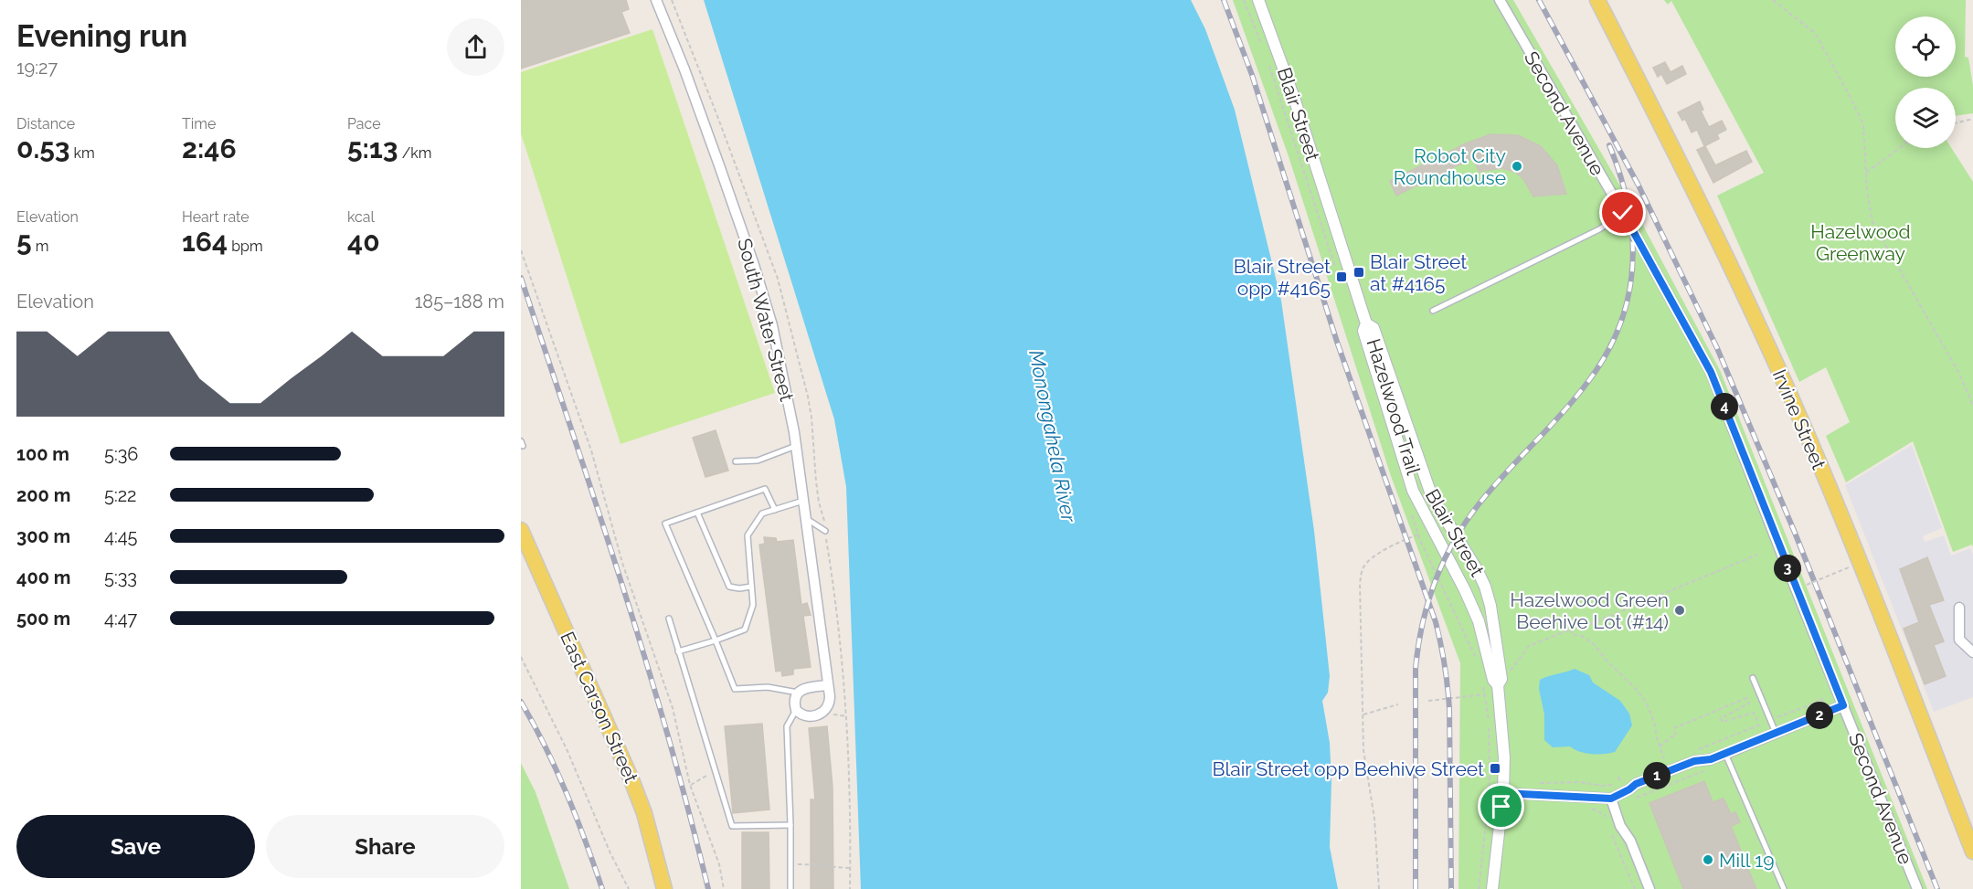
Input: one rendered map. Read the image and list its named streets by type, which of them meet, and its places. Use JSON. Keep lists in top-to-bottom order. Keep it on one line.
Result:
{"streets":{"main road":["Irvine Street","East Carson Street"],"street":["Second Avenue","Blair Street","South Water Street"]},"water":["Monongahela River"],"parks":["Hazelwood Greenway"],"places":{"other":["Robot City Roundhouse","Hazelwood Green Beehive Lot (#14)","Mill 19"],"transit":["Blair Street at #4165","Blair Street opp #4165","Blair Street opp Beehive Street"]},"page":{"heading":["Evening run","19:27"],"stats":[["Distance","0.53 km"],["Time","2:46"],["Pace","5:13 /km"],["Elevation","5 m"],["Heart rate","164 bpm"],["kcal","40"]],"chart":["Elevation","185–188 m"],"pins":["4","3","2","1"],"list":[{"name":"100 m","note":"5:36"},{"name":"200 m","note":"5:22"},{"name":"300 m","note":"4:45"},{"name":"400 m","note":"5:33"},{"name":"500 m","note":"4:47"}],"buttons":["Save","Share"]}}
